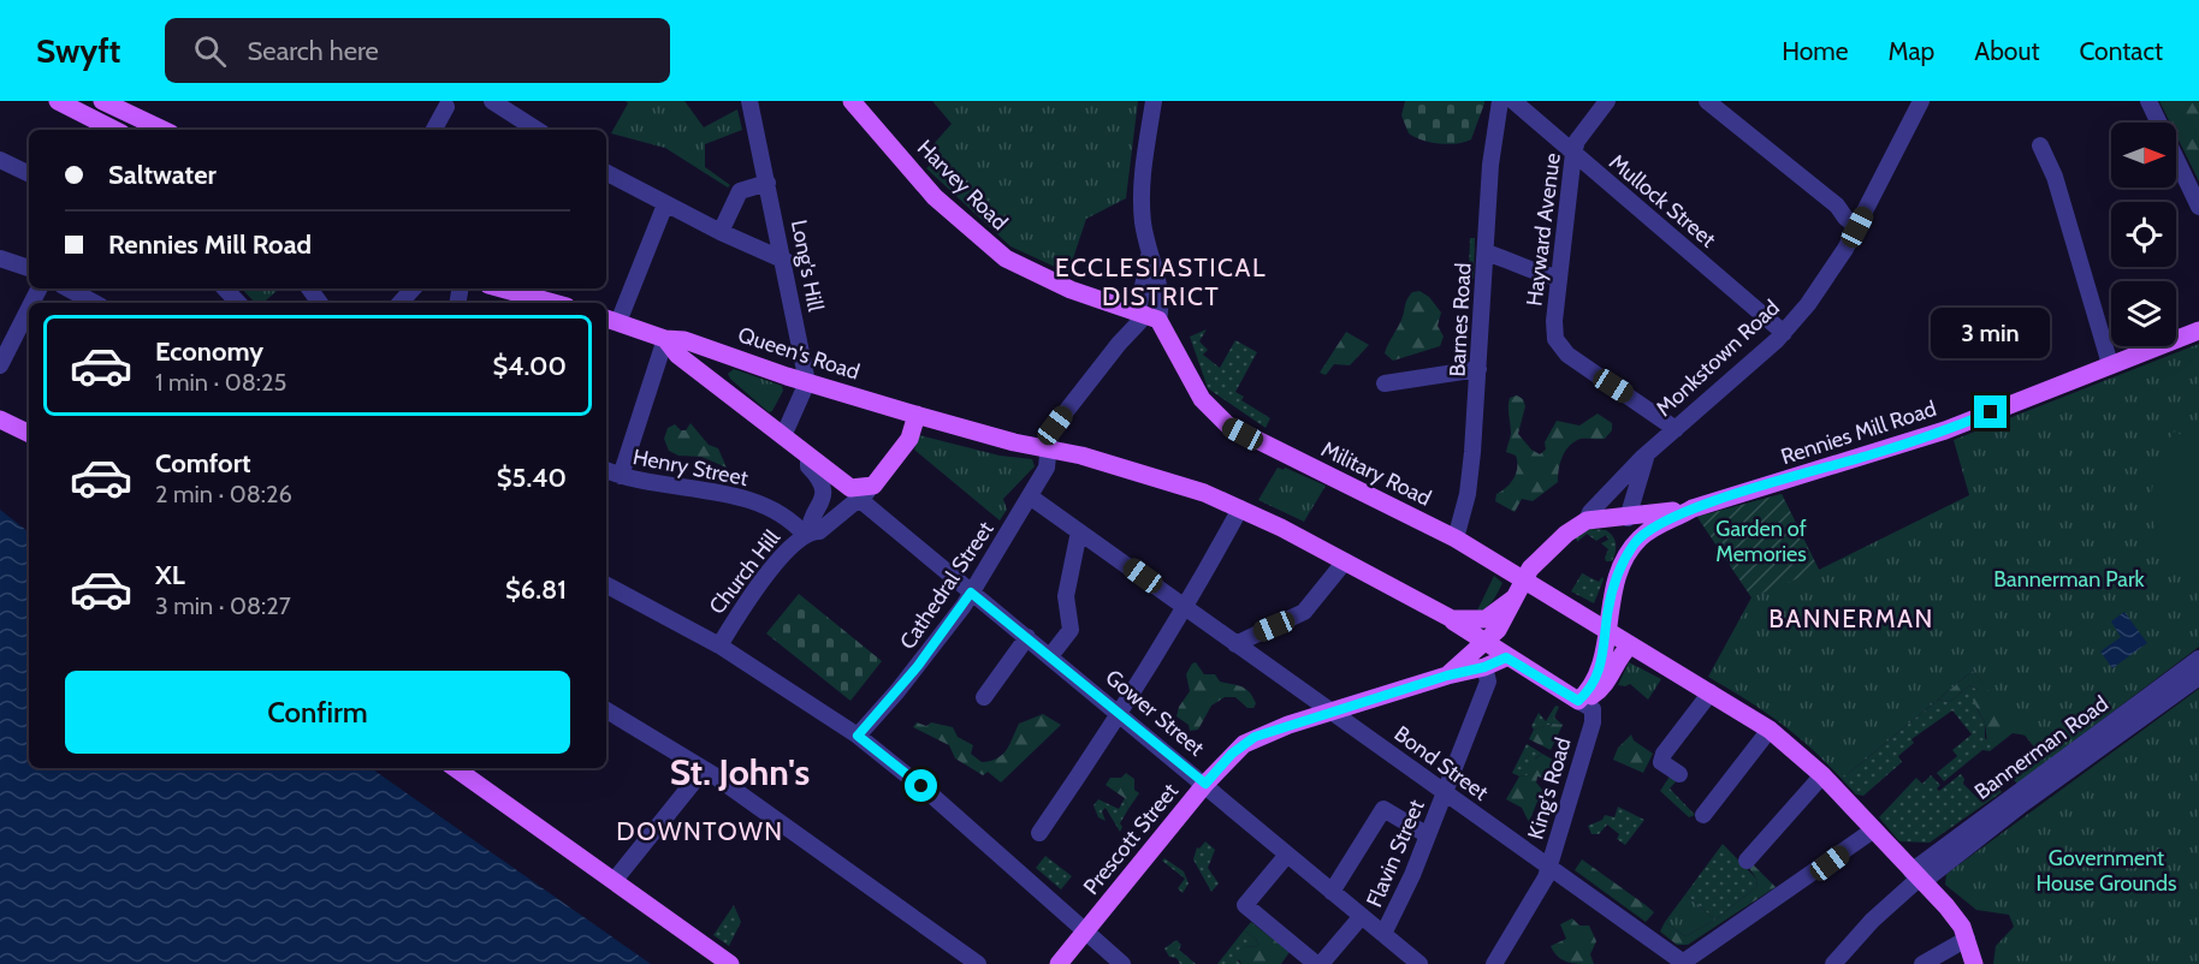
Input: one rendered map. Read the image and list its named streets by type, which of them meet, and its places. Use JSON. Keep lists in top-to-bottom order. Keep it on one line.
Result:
{"streets":{"main road":["Harvey Road","Queen's Road","Monkstown Road","Rennies Mill Road","Military Road","Church Hill","Prescott Street"],"street":["Mullock Street","Hayward Avenue","Long's Hill","Barnes Road","Henry Street","Cathedral Street","Gower Street","Bannerman Road","Bond Street","King's Road","Flavin Street"]},"crossings":[["Harvey Road","Cathedral Street"],["Mullock Street","Hayward Avenue"],["Mullock Street","Monkstown Road"],["Hayward Avenue","Monkstown Road"],["Long's Hill","Queen's Road"],["Barnes Road","Military Road"],["Queen's Road","Church Hill"],["Queen's Road","Cathedral Street"],["Monkstown Road","Rennies Mill Road"],["Monkstown Road","Military Road"],["Monkstown Road","Prescott Street"],["Rennies Mill Road","Military Road"],["Rennies Mill Road","King's Road"],["Henry Street","Church Hill"],["Military Road","Bannerman Road"],["Military Road","Prescott Street"],["Church Hill","Gower Street"],["Cathedral Street","Gower Street"],["Cathedral Street","Bond Street"],["Gower Street","Prescott Street"],["Gower Street","Flavin Street"],["Bond Street","King's Road"],["Bond Street","Prescott Street"],["Bond Street","Flavin Street"],["Prescott Street","Flavin Street"]],"districts":["ECCLESIASTICAL DISTRICT","BANNERMAN","St. John's","DOWNTOWN"],"parks":["Garden of Memories","Bannerman Park","Government House Grounds"],"north":"right","page":{"header":"Swyft","search":"Search here","nav":["Home","Map","About","Contact"],"banner":["Saltwater","Rennies Mill Road"],"bubble":"3 min","list":[{"name":"Economy","note":"1 min · 08:25","value":"$4.00"},{"name":"Comfort","note":"2 min · 08:26","value":"$5.40"},{"name":"XL","note":"3 min · 08:27","value":"$6.81"}],"buttons":"Confirm"}}
